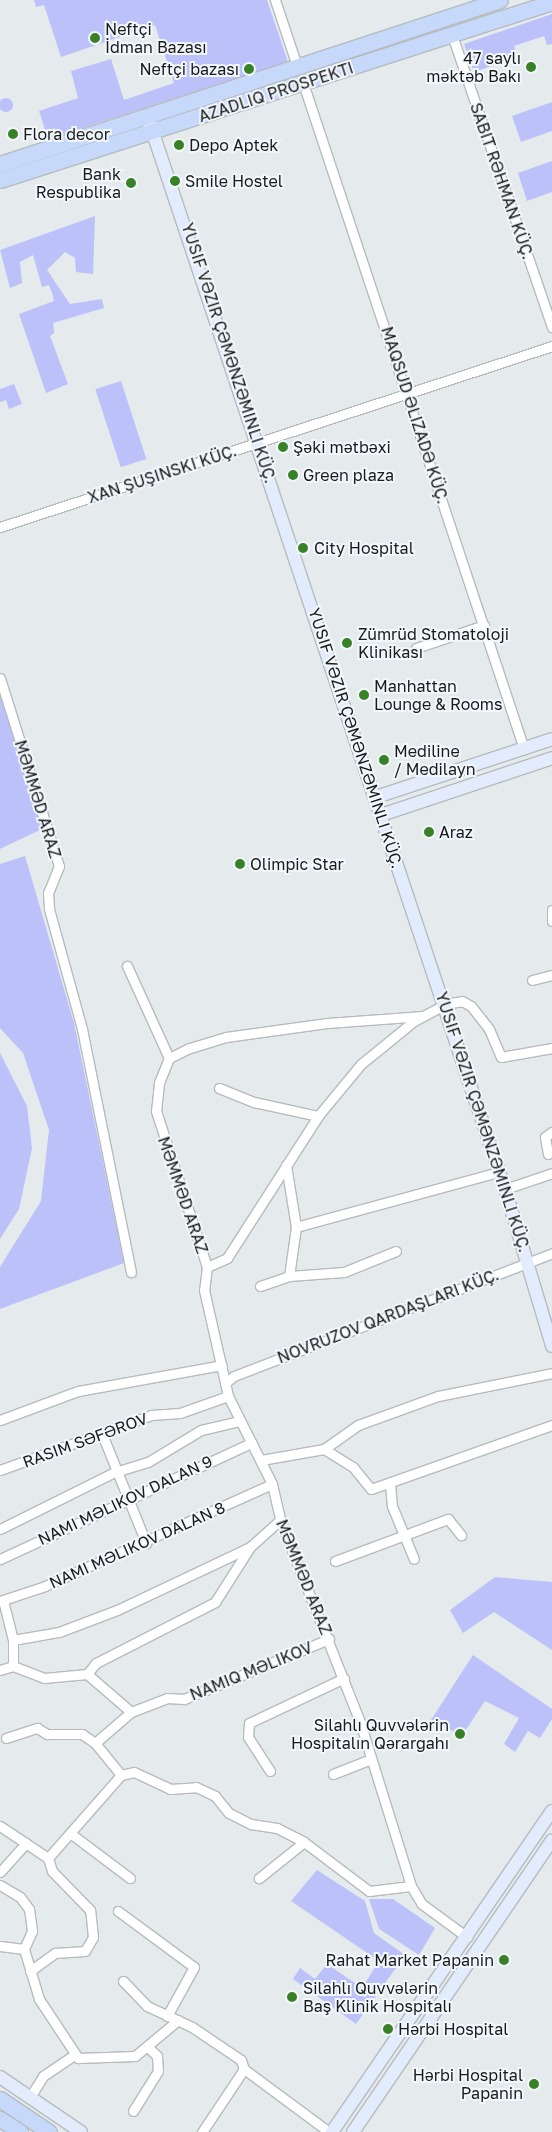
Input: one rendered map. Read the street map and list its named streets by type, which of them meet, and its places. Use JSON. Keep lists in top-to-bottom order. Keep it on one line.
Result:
{"streets":{"main road":["YUSIF VƏZIR ÇƏMƏNZƏMINLI KÜÇ."],"street":["SABIT RƏHMAN KÜÇ.","MAQSUD ƏLIZADƏ KÜÇ.","XAN ŞUŞINSKI KÜÇ.","MƏMMƏD ARAZ","RASIM SƏFƏROV","NAMI MƏLIKOV DALAN 9","NAMI MƏLIKOV DALAN 8","NAMIQ MƏLIKOV"]},"crossings":[["YUSIF VƏZIR ÇƏMƏNZƏMINLI KÜÇ.","XAN ŞUŞINSKI KÜÇ."],["MAQSUD ƏLIZADƏ KÜÇ.","XAN ŞUŞINSKI KÜÇ."],["MƏMMƏD ARAZ","RASIM SƏFƏROV"],["MƏMMƏD ARAZ","NAMI MƏLIKOV DALAN 9"],["MƏMMƏD ARAZ","NAMI MƏLIKOV DALAN 8"],["MƏMMƏD ARAZ","NAMIQ MƏLIKOV"]],"places":["Neftçi İdman Bazası","47 saylı məktəb Bakı","Neftçi bazası","Flora decor","Depo Aptek","Smile Hostel","Bank Respublika","Şəki mətbəxi","Green plaza","City Hospital","Zümrüd Stomatoloji Klinikası","Manhattan Lounge & Rooms","Mediline / Medilayn","Araz","Olimpic Star","Silahlı Quvvələrin Hospitalın Qərargahı","Rahat Market Papanin","Silahlı Quvvələrin Baş Klinik Hospitalı","Hərbi Hospital","Hərbi Hospital Papanin"]}
